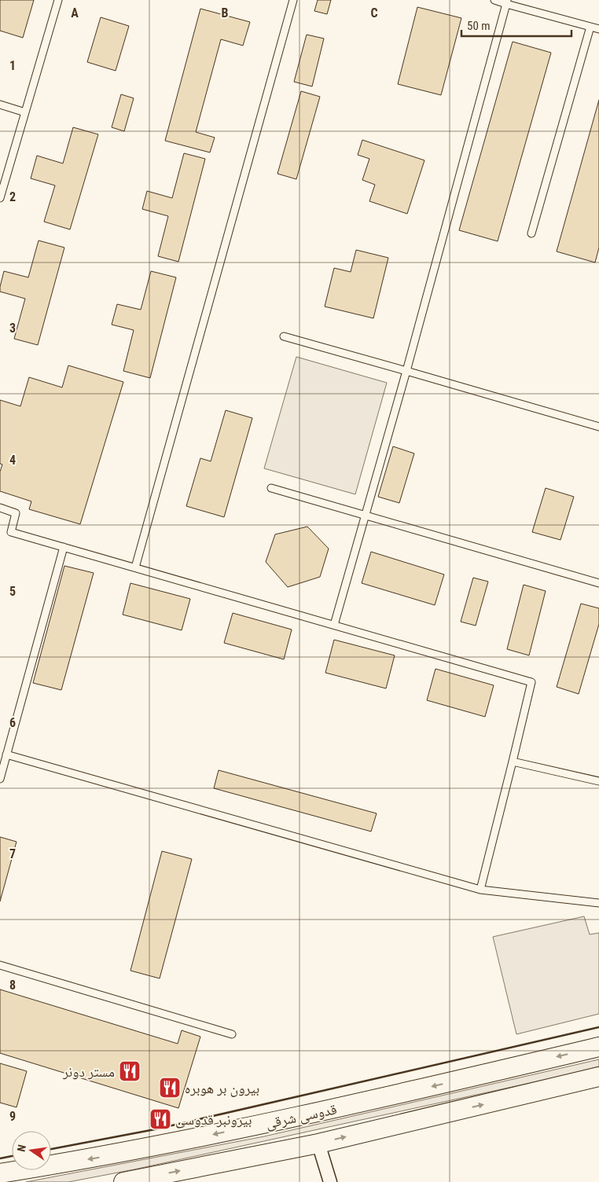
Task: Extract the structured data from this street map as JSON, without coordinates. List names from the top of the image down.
{
  "streets": {
    "main road": ["قدوسی شرقی"]
  },
  "places": {
    "restaurant": ["مستر دونر", "بیرون بر هوبره", "بیرونبر قدوسی"]
  },
  "scale_bar": "50 m",
  "north": "left",
  "grid": {
    "columns": ["A", "B", "C"],
    "rows": [
      "1",
      "2",
      "3",
      "4",
      "5",
      "6",
      "7",
      "8",
      "9"
    ]
  }
}
